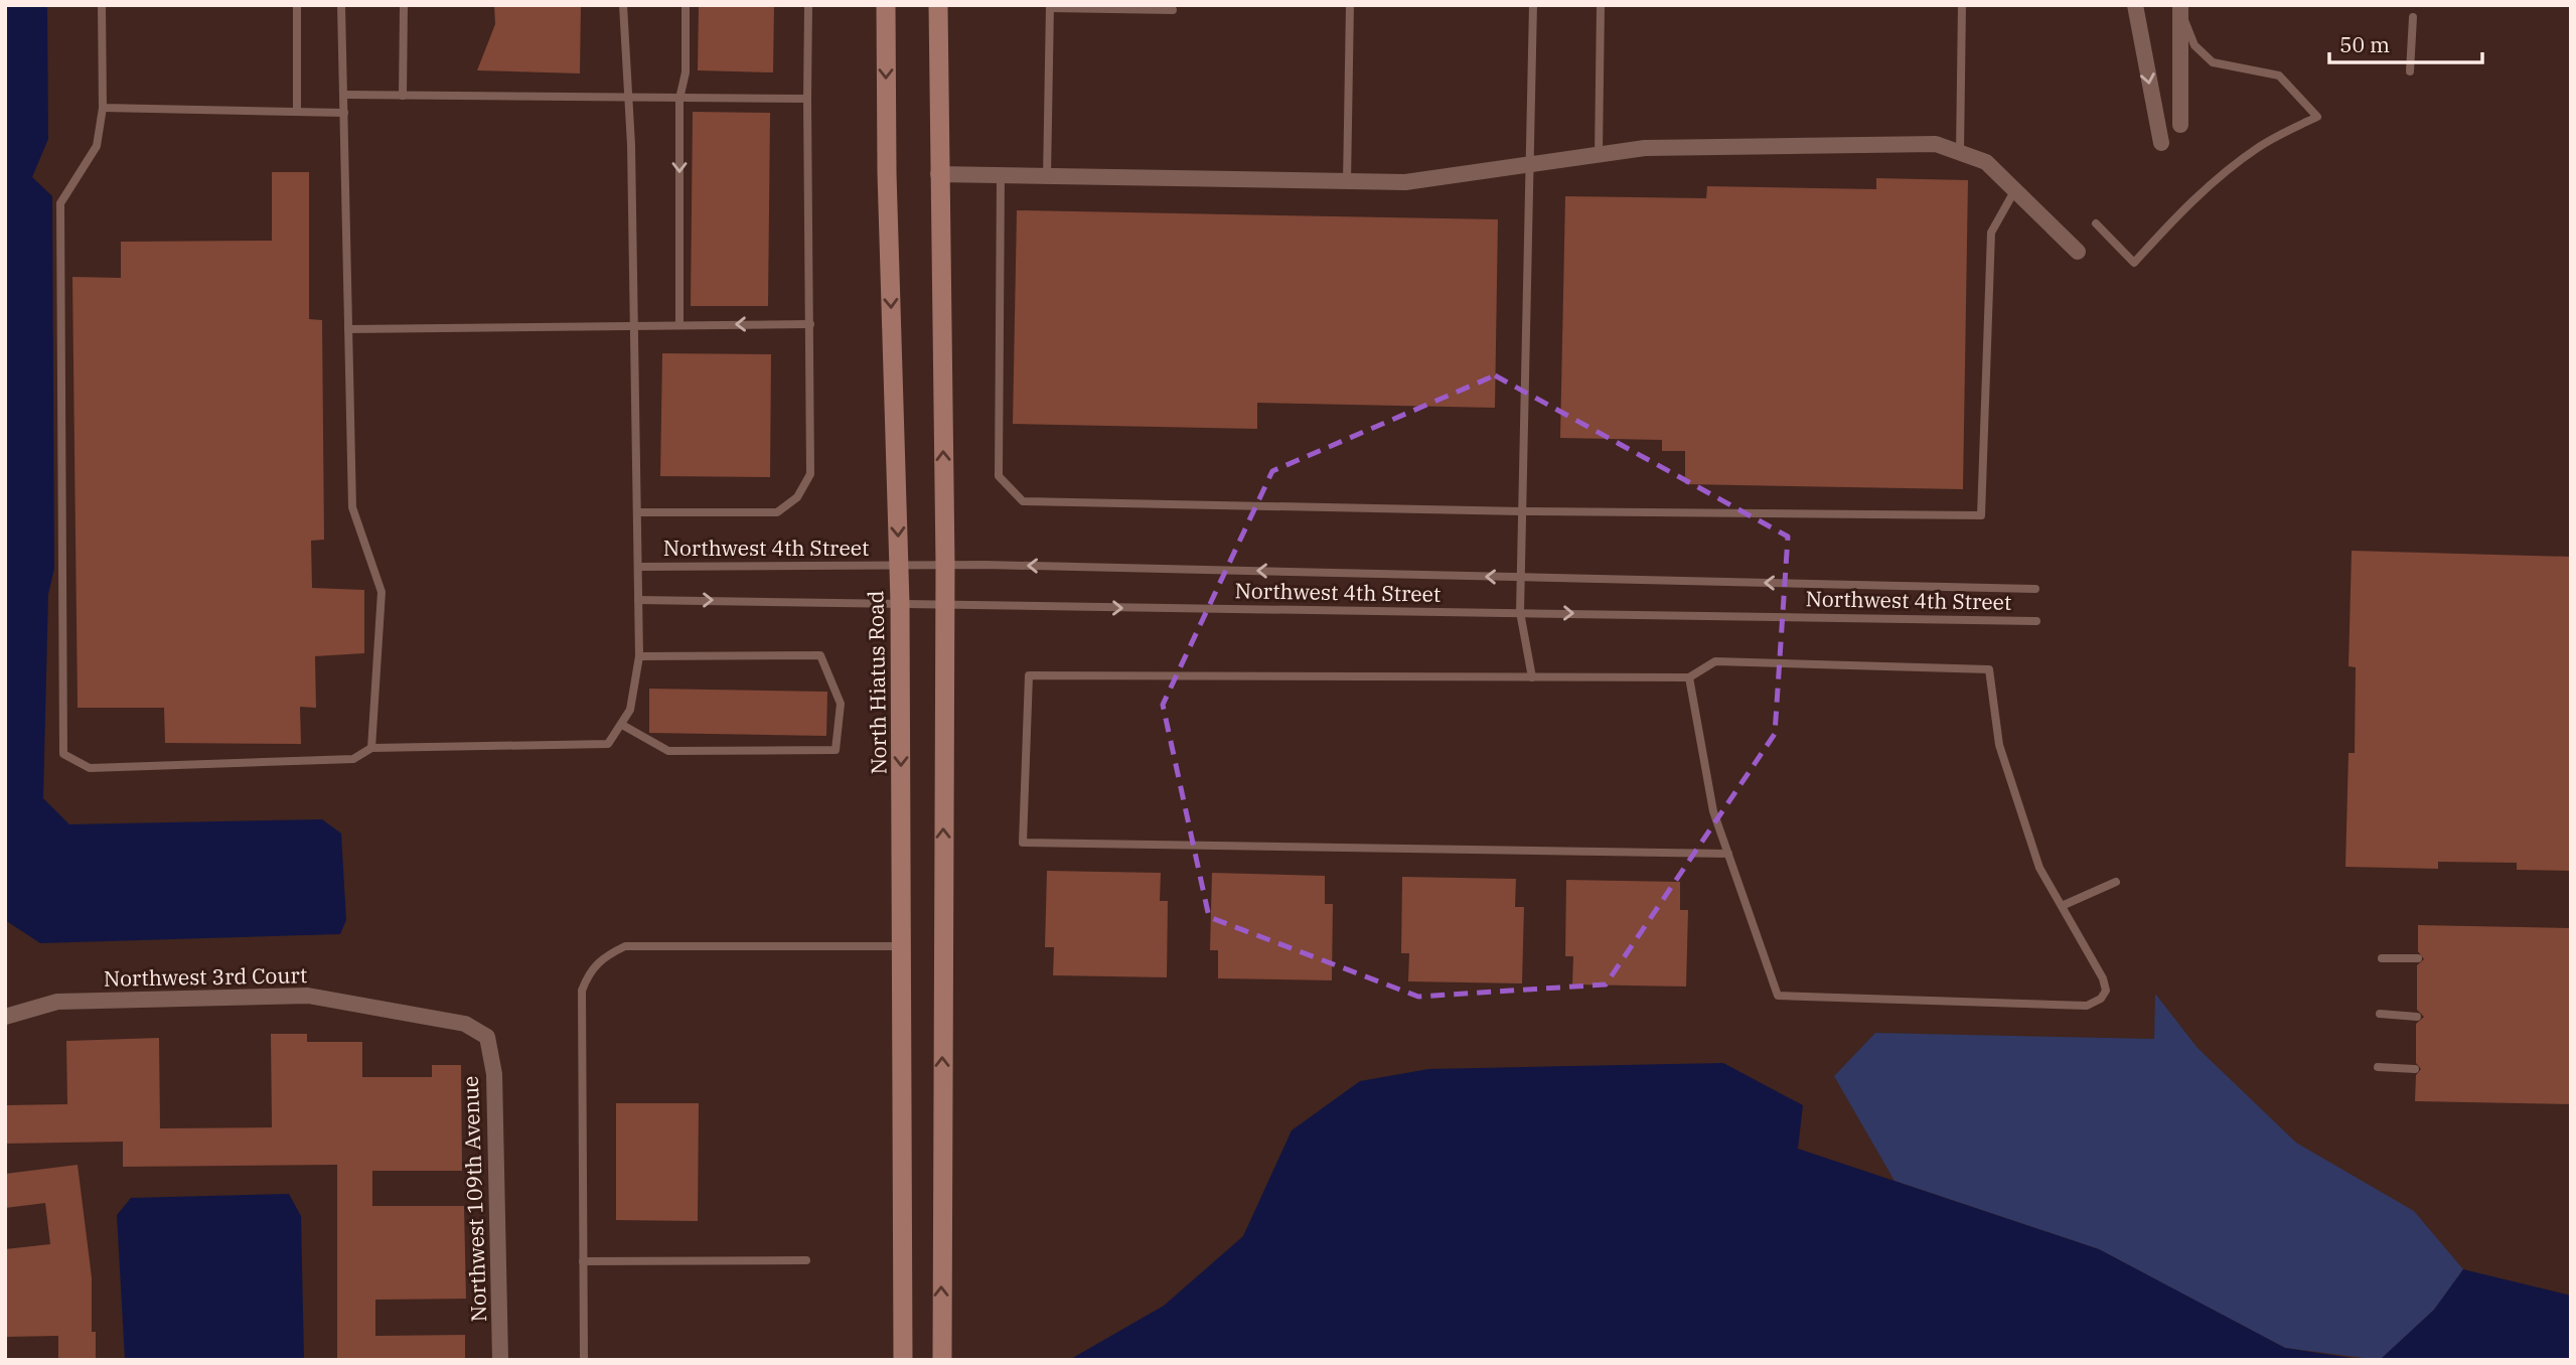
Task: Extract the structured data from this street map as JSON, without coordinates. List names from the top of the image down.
{
  "streets": {
    "main road": ["North Hiatus Road"],
    "street": ["Northwest 3rd Court", "Northwest 109th Avenue"],
    "lane": ["Northwest 4th Street"]
  },
  "crossings": [
    ["Northwest 4th Street", "North Hiatus Road"],
    ["Northwest 3rd Court", "Northwest 109th Avenue"]
  ],
  "scale_bar": "50 m"
}
